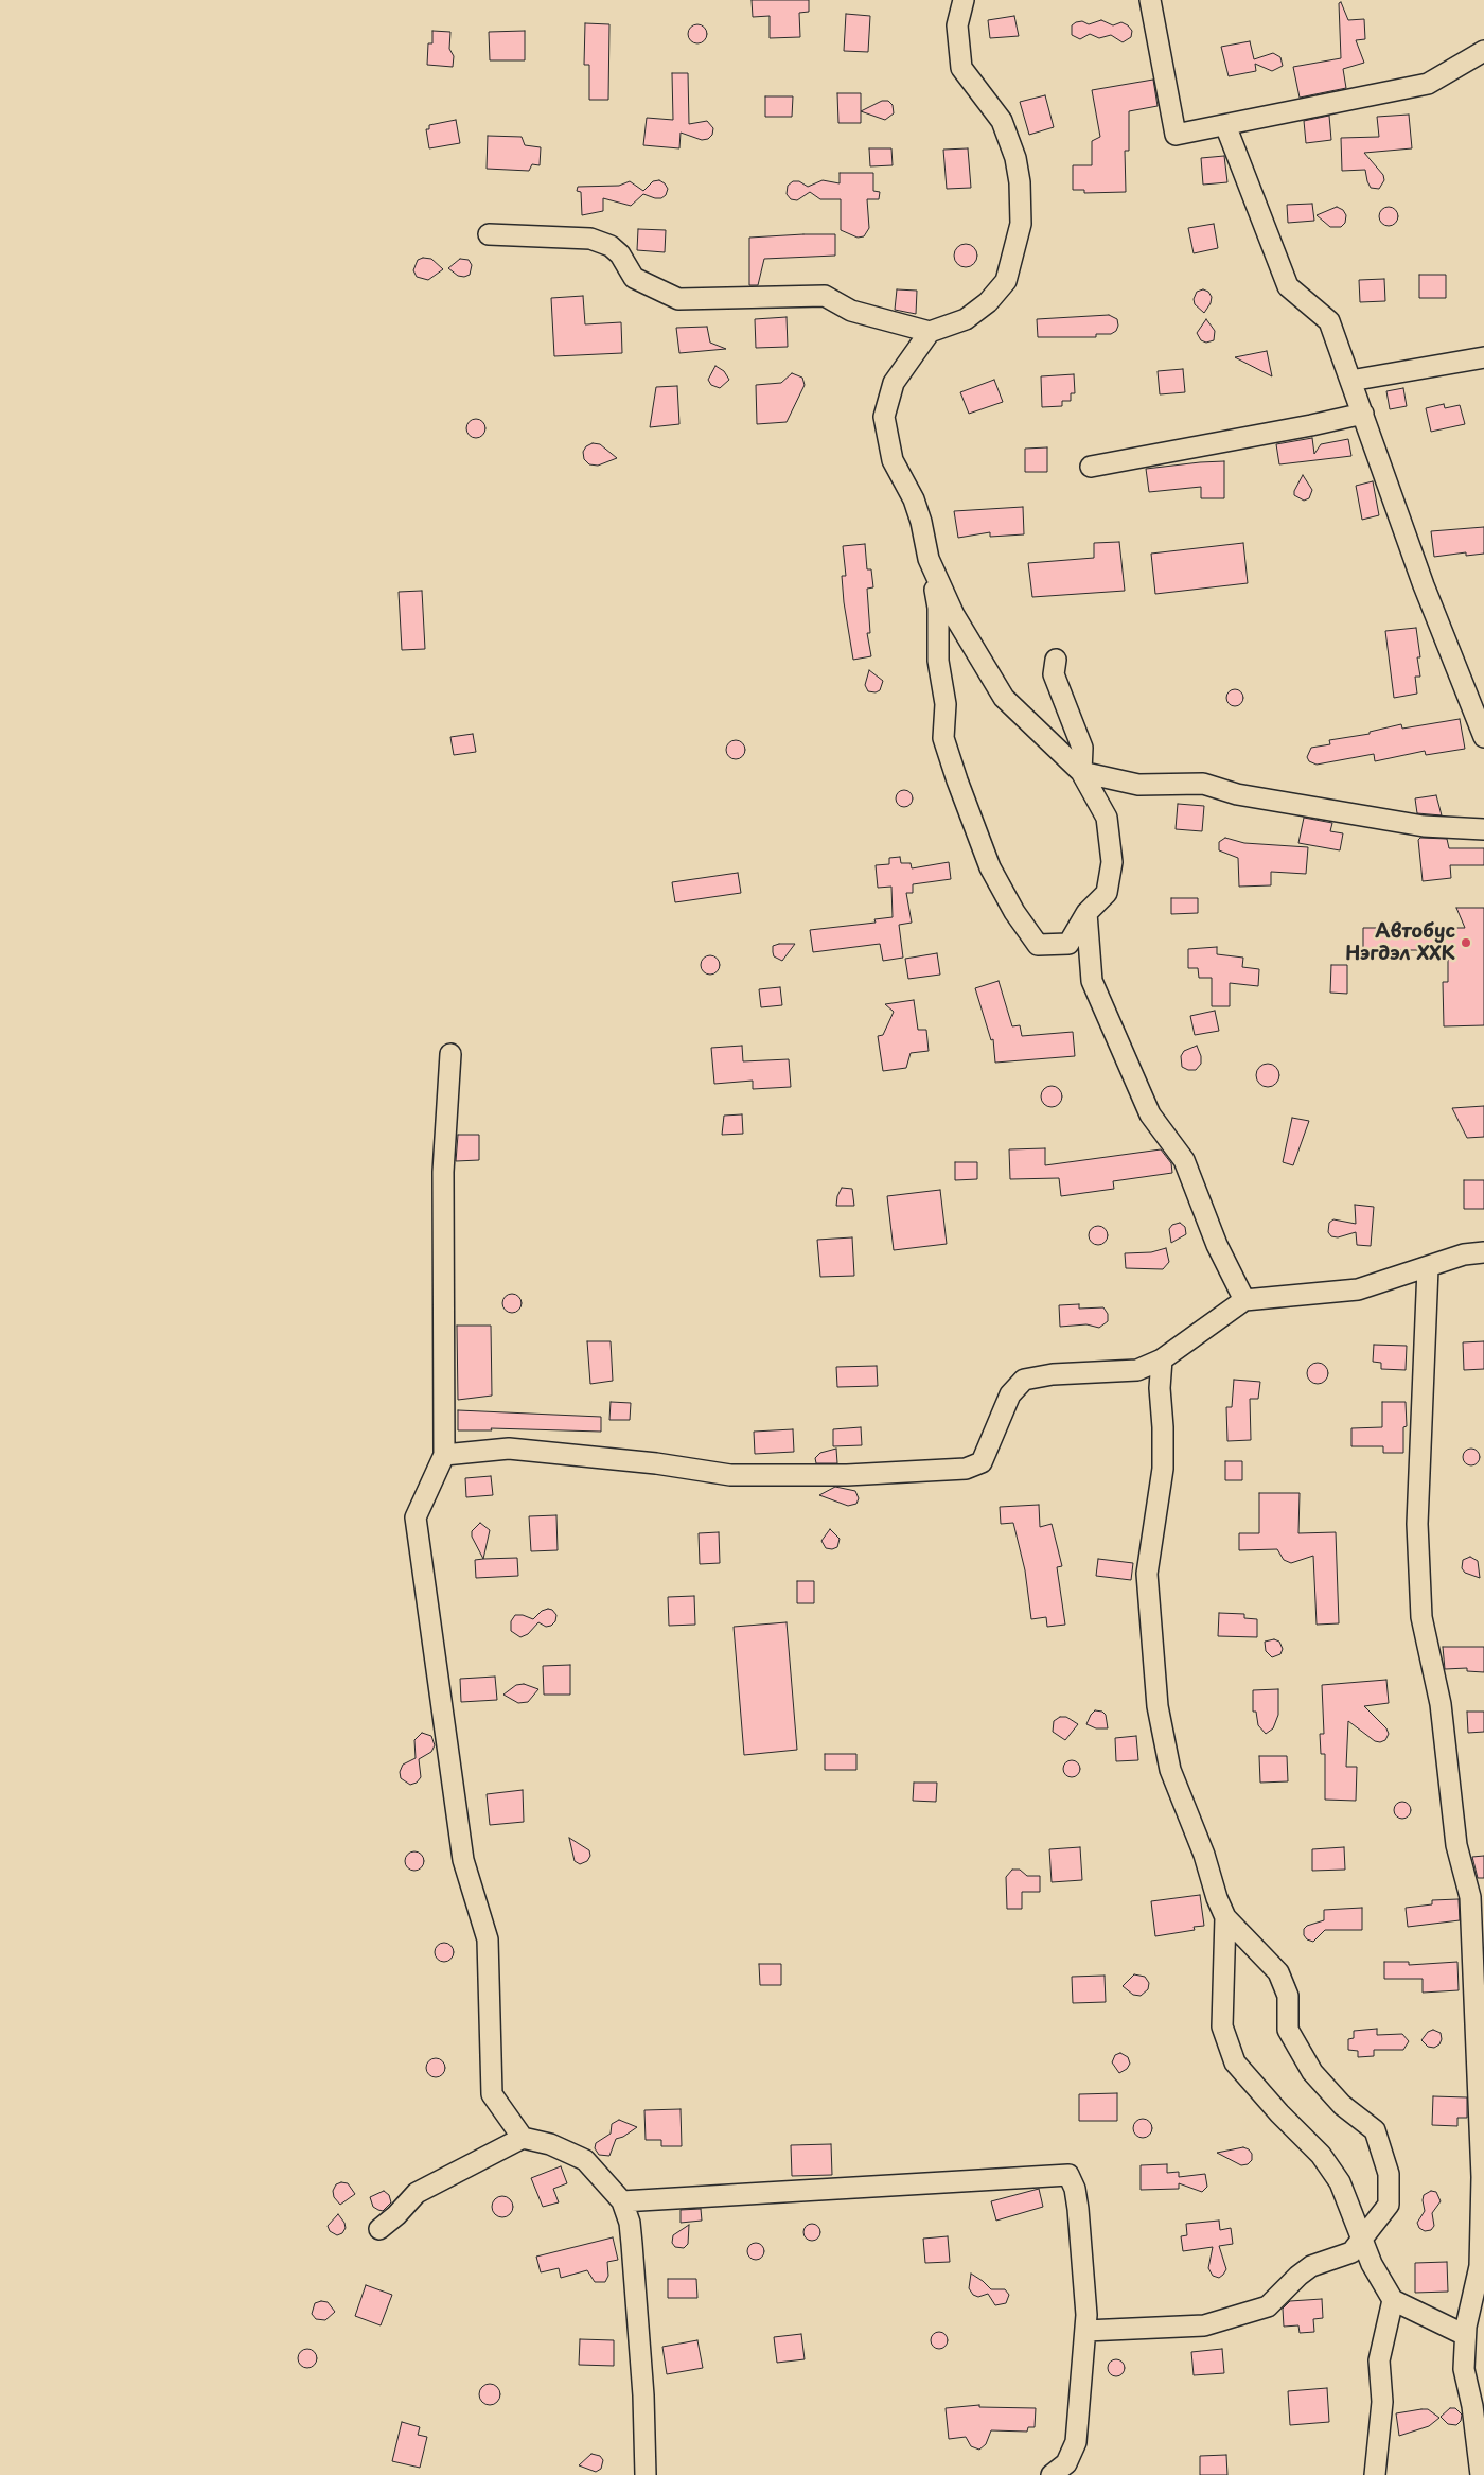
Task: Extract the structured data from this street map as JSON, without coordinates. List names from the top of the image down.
{
  "places": ["Автобус Нэгдэл ХХК"]
}
